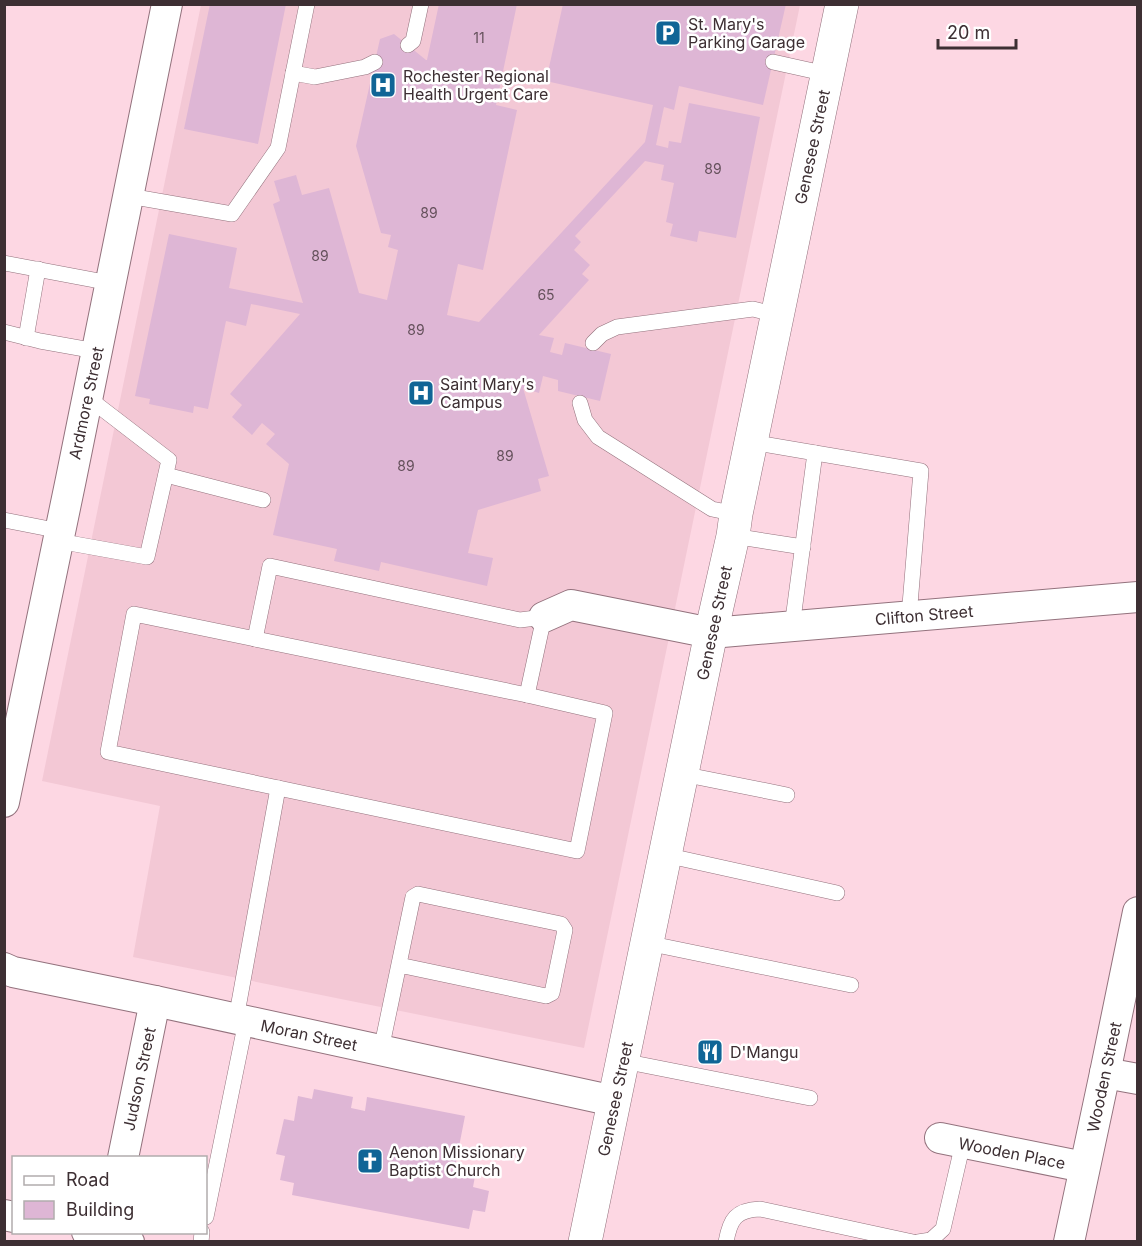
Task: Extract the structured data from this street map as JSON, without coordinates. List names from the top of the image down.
{
  "streets": {
    "main road": ["Genesee Street"],
    "street": [
      "Ardmore Street",
      "Clifton Street",
      "Moran Street",
      "Wooden Street",
      "Judson Street",
      "Wooden Place"
    ]
  },
  "crossings": [
    ["Genesee Street", "Clifton Street"],
    ["Genesee Street", "Moran Street"],
    ["Moran Street", "Judson Street"],
    ["Wooden Street", "Wooden Place"]
  ],
  "places": {
    "parking": ["St. Mary's Parking Garage"],
    "hospital": ["Rochester Regional Health Urgent Care", "Saint Mary's Campus"],
    "restaurant": ["D'Mangu"],
    "church": ["Aenon Missionary Baptist Church"]
  },
  "house_numbers": [
    "11",
    "89",
    "89",
    "89",
    "65",
    "89",
    "89",
    "89"
  ],
  "legend": ["Road", "Building"],
  "scale_bar": "20 m"
}
